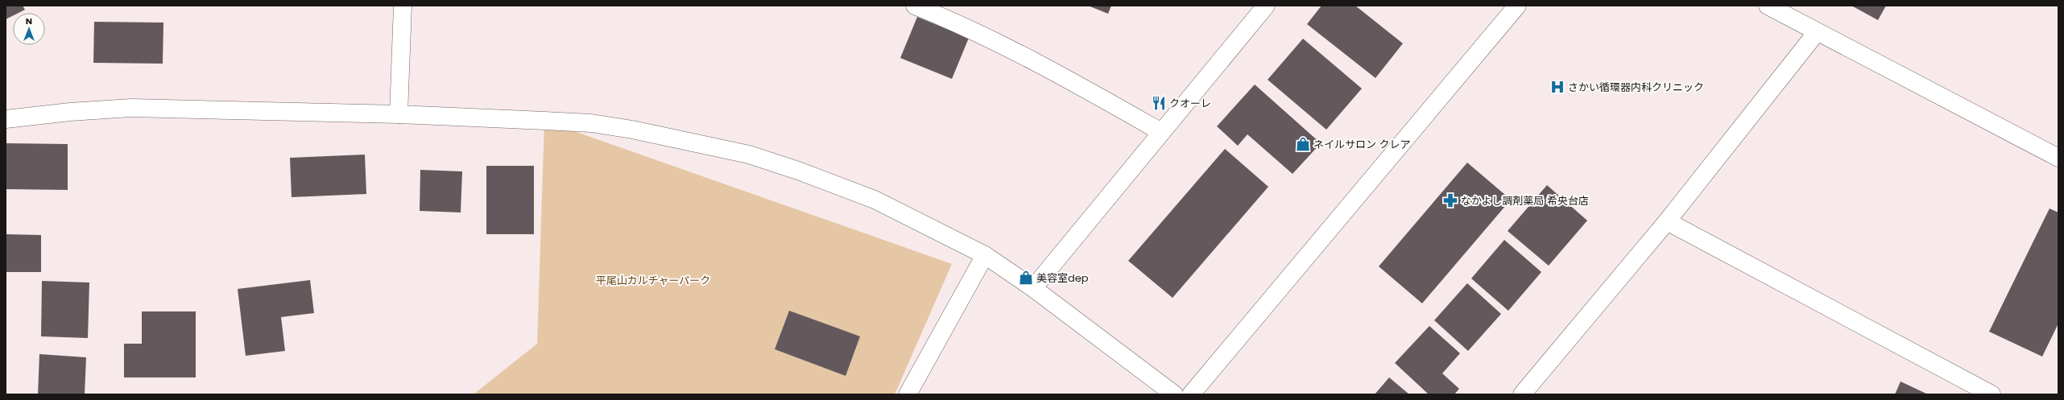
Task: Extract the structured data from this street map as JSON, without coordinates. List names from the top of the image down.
{
  "parks": ["平尾山カルチャーパーク"],
  "places": {
    "hospital": ["さかい循環器内科クリニック"],
    "restaurant": ["クオーレ"],
    "shop": ["ネイルサロン クレア", "美容室dep"],
    "pharmacy": ["なかよし調剤薬局 希央台店"]
  },
  "north": "top"
}
